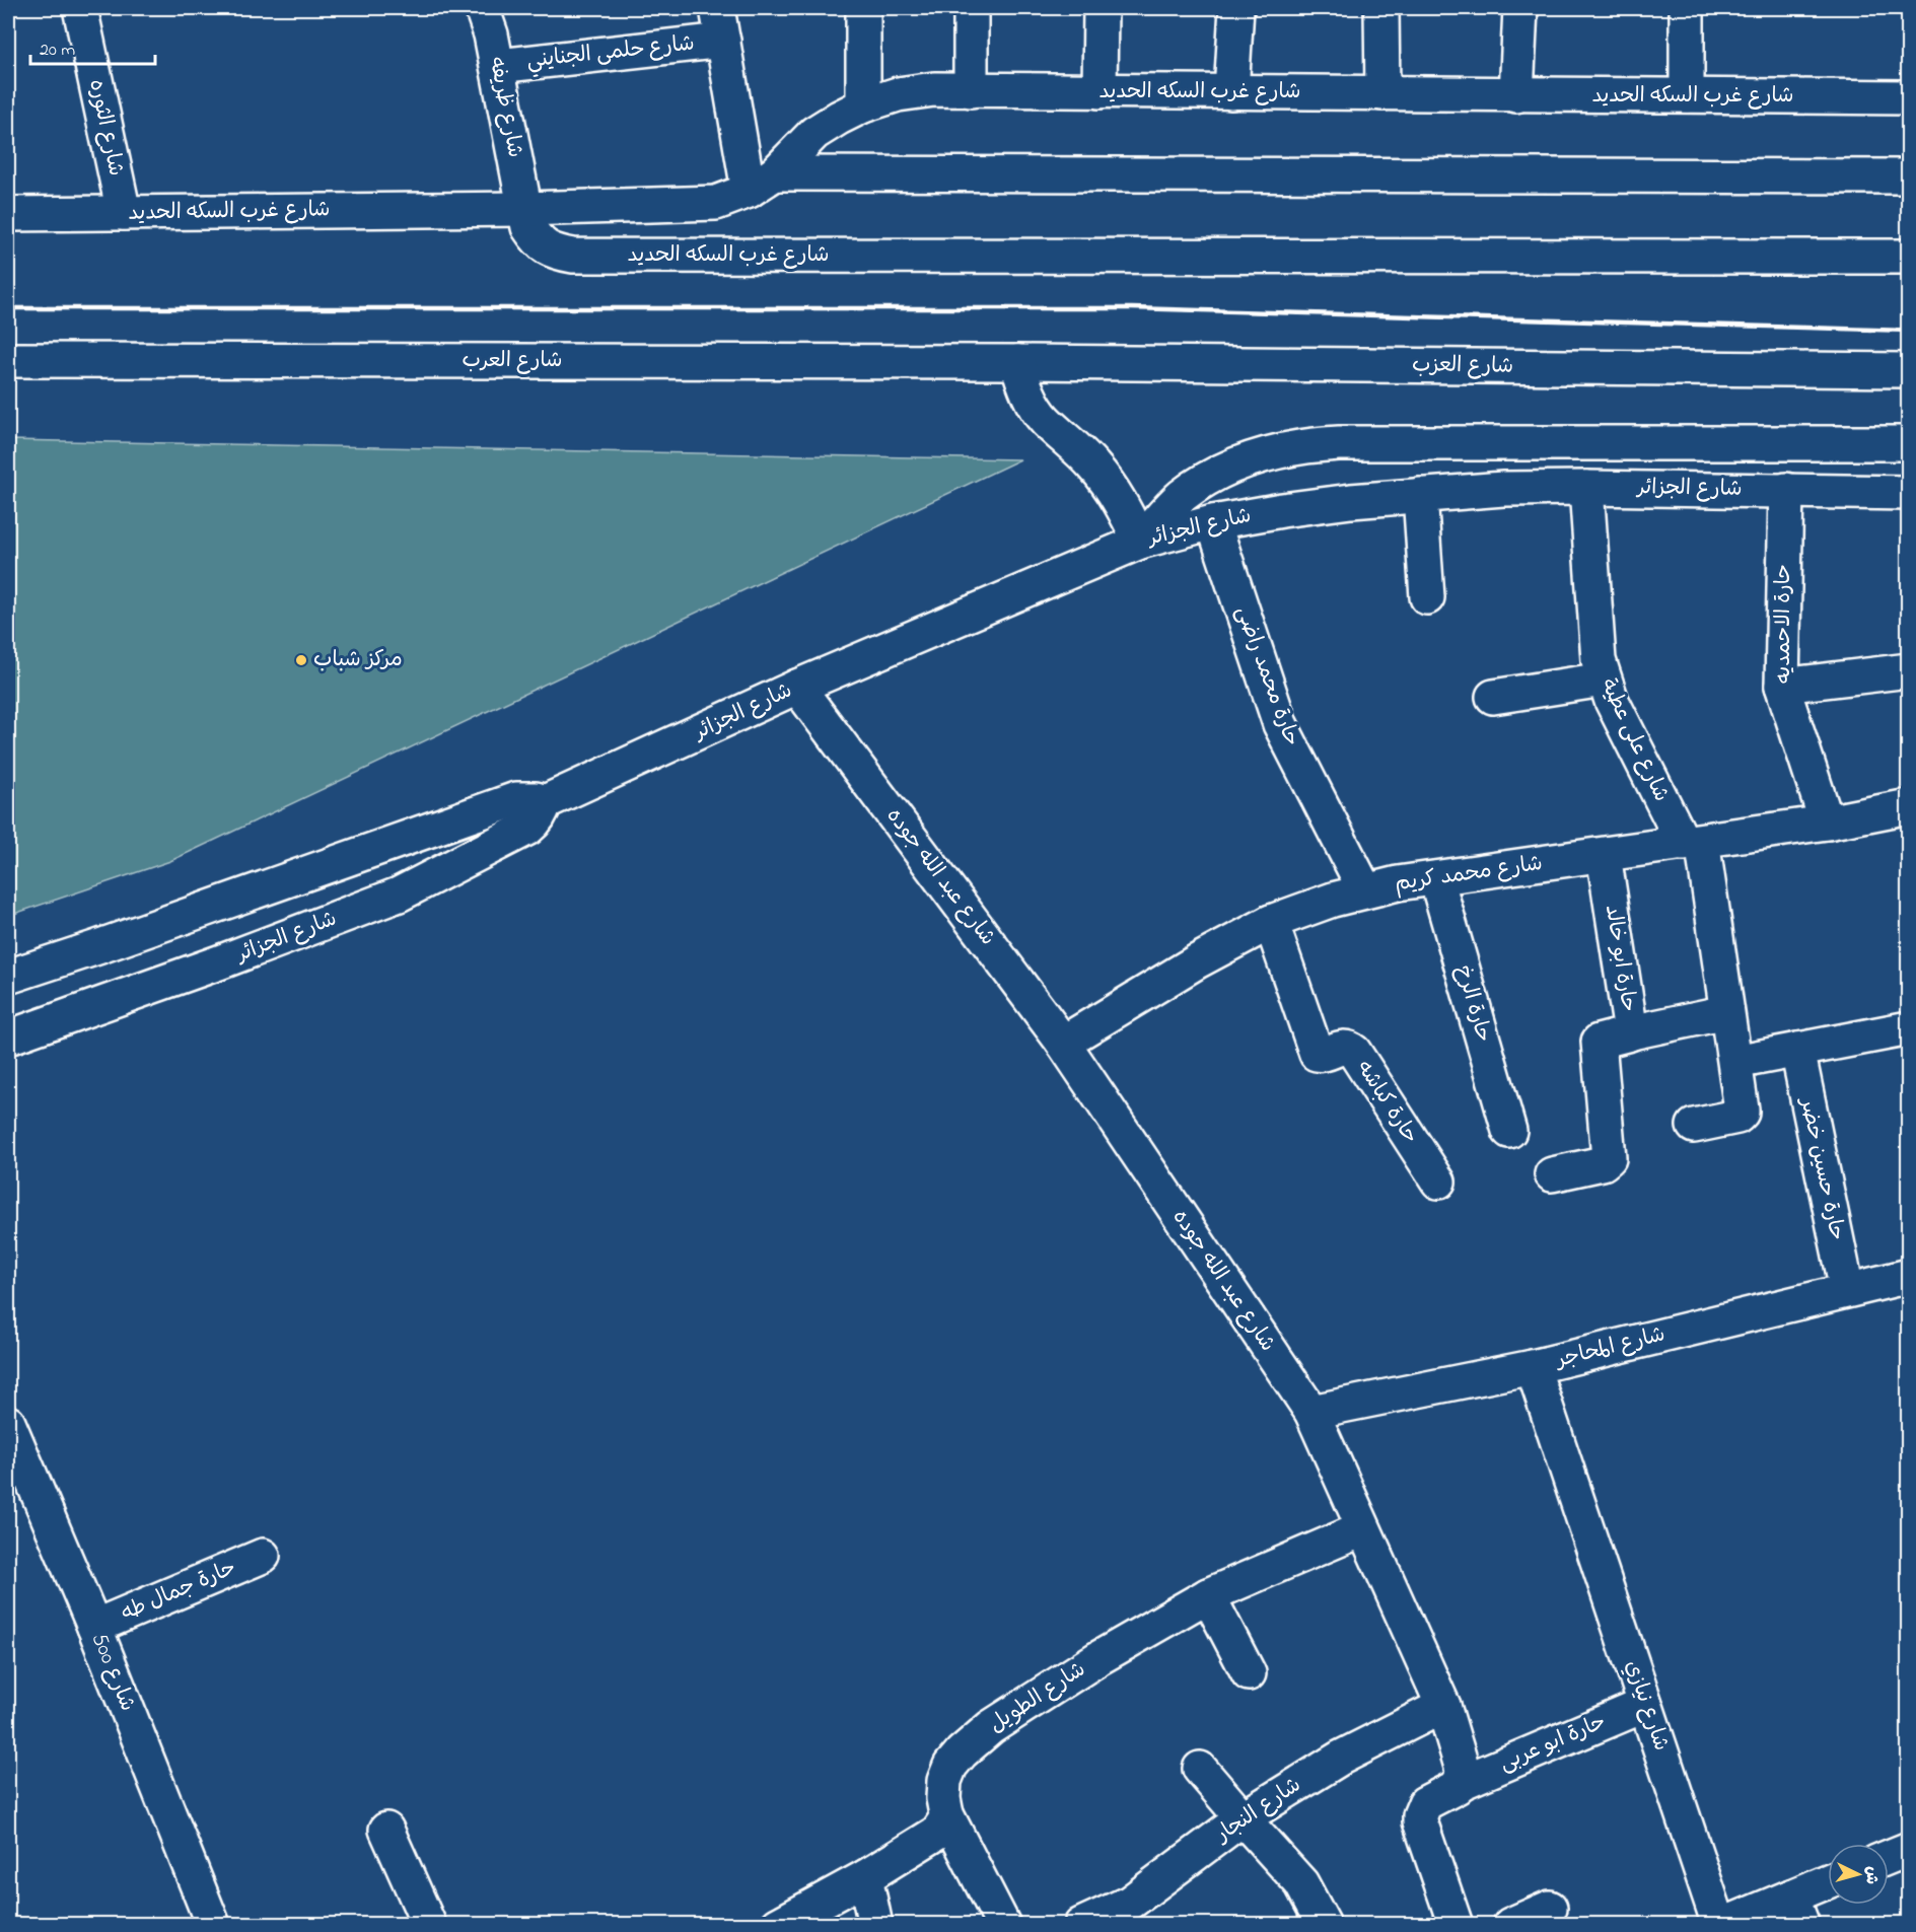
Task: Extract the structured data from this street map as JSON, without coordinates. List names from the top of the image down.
{
  "streets": {
    "main road": [
      "شارع حلمى الجنايني",
      "شارع غرب السكه الحديد",
      "شارع ظريفه",
      "شارع الثوره",
      "شارع العرب",
      "شارع العزب",
      "شارع الجزائر",
      "حارة الاحمديه",
      "حارة محمد راضى",
      "شارع على عطية",
      "شارع محمد كريم",
      "شارع عبد الله جوده",
      "حارة ابو خالد",
      "حارة الرخ",
      "حارة كباشه",
      "حارة حسين خضر",
      "شارع المحاجر",
      "حارة جمال طه",
      "شارع 500",
      "شارع الطويل",
      "شارع نيازي",
      "حارة ابو عربى",
      "شارع النجار"
    ]
  },
  "crossings": [
    ["شارع حلمى الجنايني", "شارع ظريفه"],
    ["شارع غرب السكه الحديد", "شارع ظريفه"],
    ["شارع غرب السكه الحديد", "شارع الثوره"],
    ["شارع العرب", "شارع العزب"],
    ["شارع الجزائر", "حارة الاحمديه"],
    ["شارع الجزائر", "حارة محمد راضى"],
    ["شارع الجزائر", "شارع على عطية"],
    ["شارع الجزائر", "شارع عبد الله جوده"],
    ["حارة الاحمديه", "شارع محمد كريم"],
    ["حارة محمد راضى", "شارع محمد كريم"],
    ["شارع على عطية", "شارع محمد كريم"],
    ["شارع محمد كريم", "شارع عبد الله جوده"],
    ["شارع محمد كريم", "حارة ابو خالد"],
    ["شارع محمد كريم", "حارة الرخ"],
    ["شارع محمد كريم", "حارة كباشه"],
    ["شارع عبد الله جوده", "شارع المحاجر"],
    ["شارع عبد الله جوده", "شارع الطويل"],
    ["شارع عبد الله جوده", "حارة ابو عربى"],
    ["شارع عبد الله جوده", "شارع النجار"],
    ["حارة حسين خضر", "شارع المحاجر"],
    ["شارع المحاجر", "شارع نيازي"],
    ["حارة جمال طه", "شارع 500"],
    ["شارع نيازي", "حارة ابو عربى"]
  ],
  "places": ["مركز شباب"],
  "scale_bar": "20 m",
  "north": "right"
}
